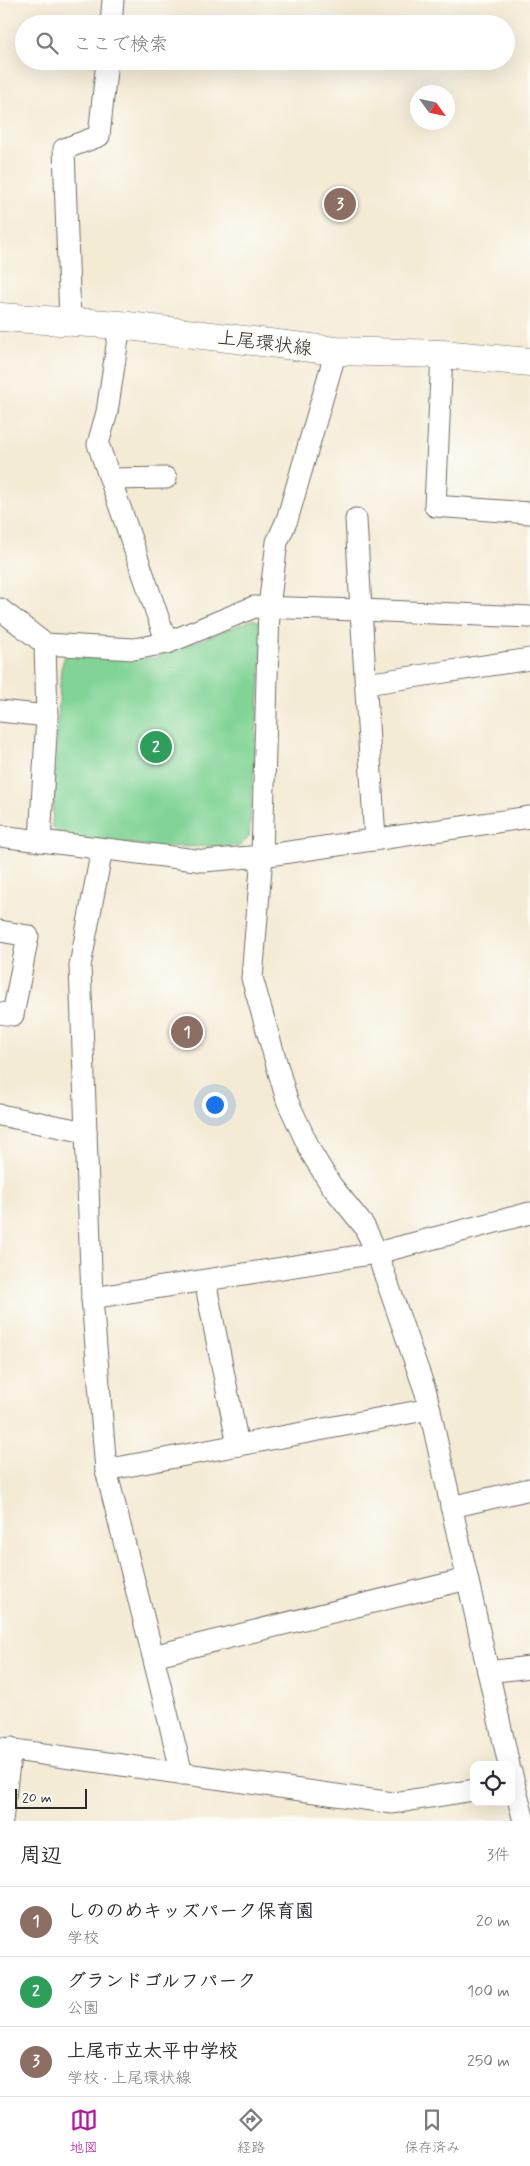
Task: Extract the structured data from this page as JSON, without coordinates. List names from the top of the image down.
{
  "streets": {
    "main road": ["上尾環状線"]
  },
  "scale_bar": "20 m",
  "north": "bottom right",
  "page": {
    "search": "ここで検索",
    "pins": ["3", "2", "1"],
    "scale": "20 m",
    "heading": ["周辺", "3件"],
    "list": [
      {
        "mark": "1",
        "name": "しののめキッズパーク保育園",
        "note": "学校",
        "value": "20 m"
      },
      {
        "mark": "2",
        "name": "グランドゴルフパーク",
        "note": "公園",
        "value": "100 m"
      },
      {
        "mark": "3",
        "name": "上尾市立太平中学校",
        "note": "学校 · 上尾環状線",
        "value": "250 m"
      }
    ],
    "nav": ["地図", "経路", "保存済み"]
  }
}
